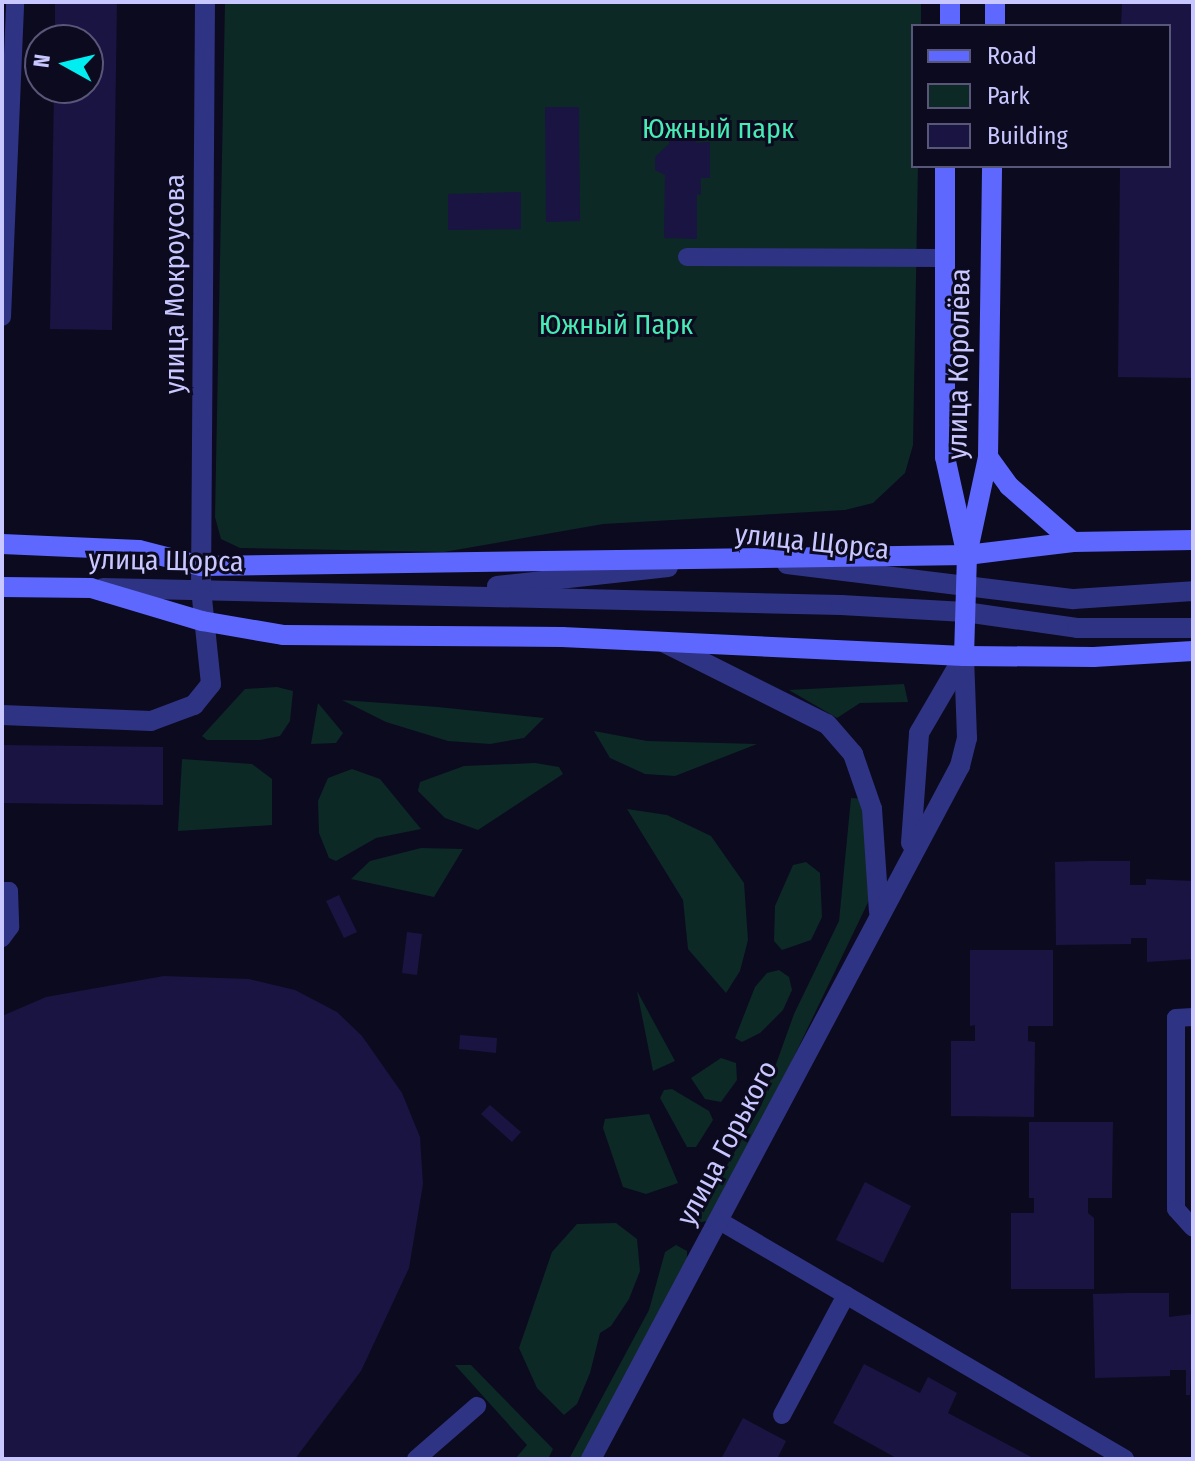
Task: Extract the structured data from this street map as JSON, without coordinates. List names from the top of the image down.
{
  "streets": {
    "main road": ["улица Королёва", "улица Щорса"],
    "street": ["улица Мокроусова", "улица Горького"]
  },
  "crossings": [
    ["улица Мокроусова", "улица Щорса"]
  ],
  "parks": ["Южный парк", "Южный Парк"],
  "legend": ["Road", "Park", "Building"],
  "north": "left"
}
